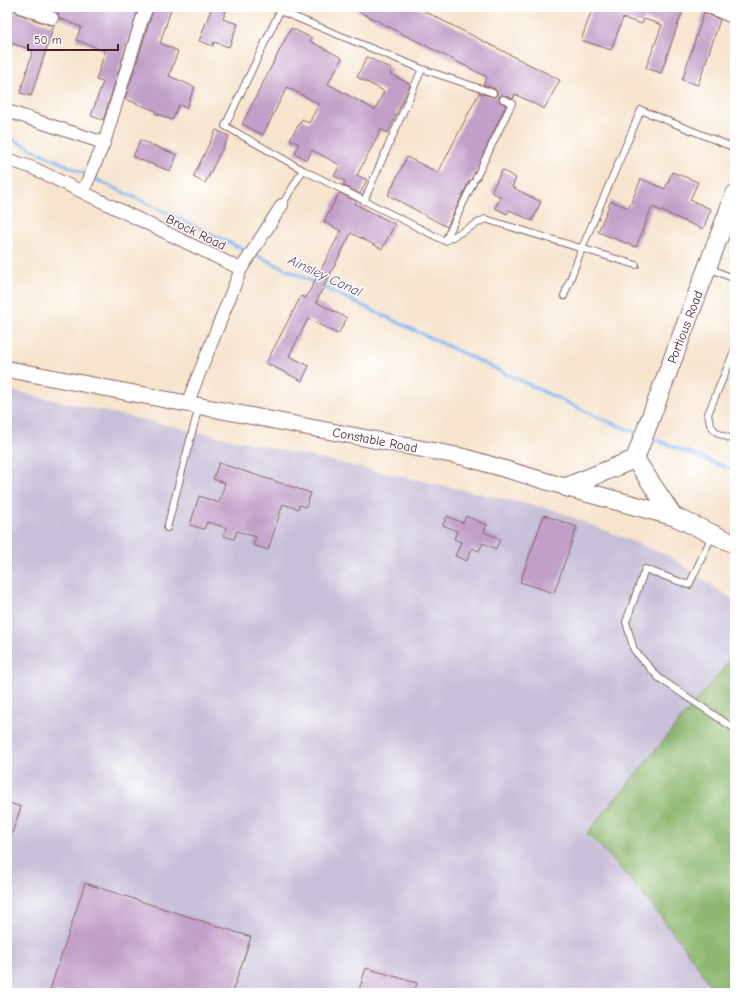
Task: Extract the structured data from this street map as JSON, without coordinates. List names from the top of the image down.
{
  "streets": {
    "main road": ["Portious Road", "Constable Road"],
    "street": ["Brock Road"]
  },
  "water": ["Ainsley Canal"],
  "scale_bar": "50 m"
}
